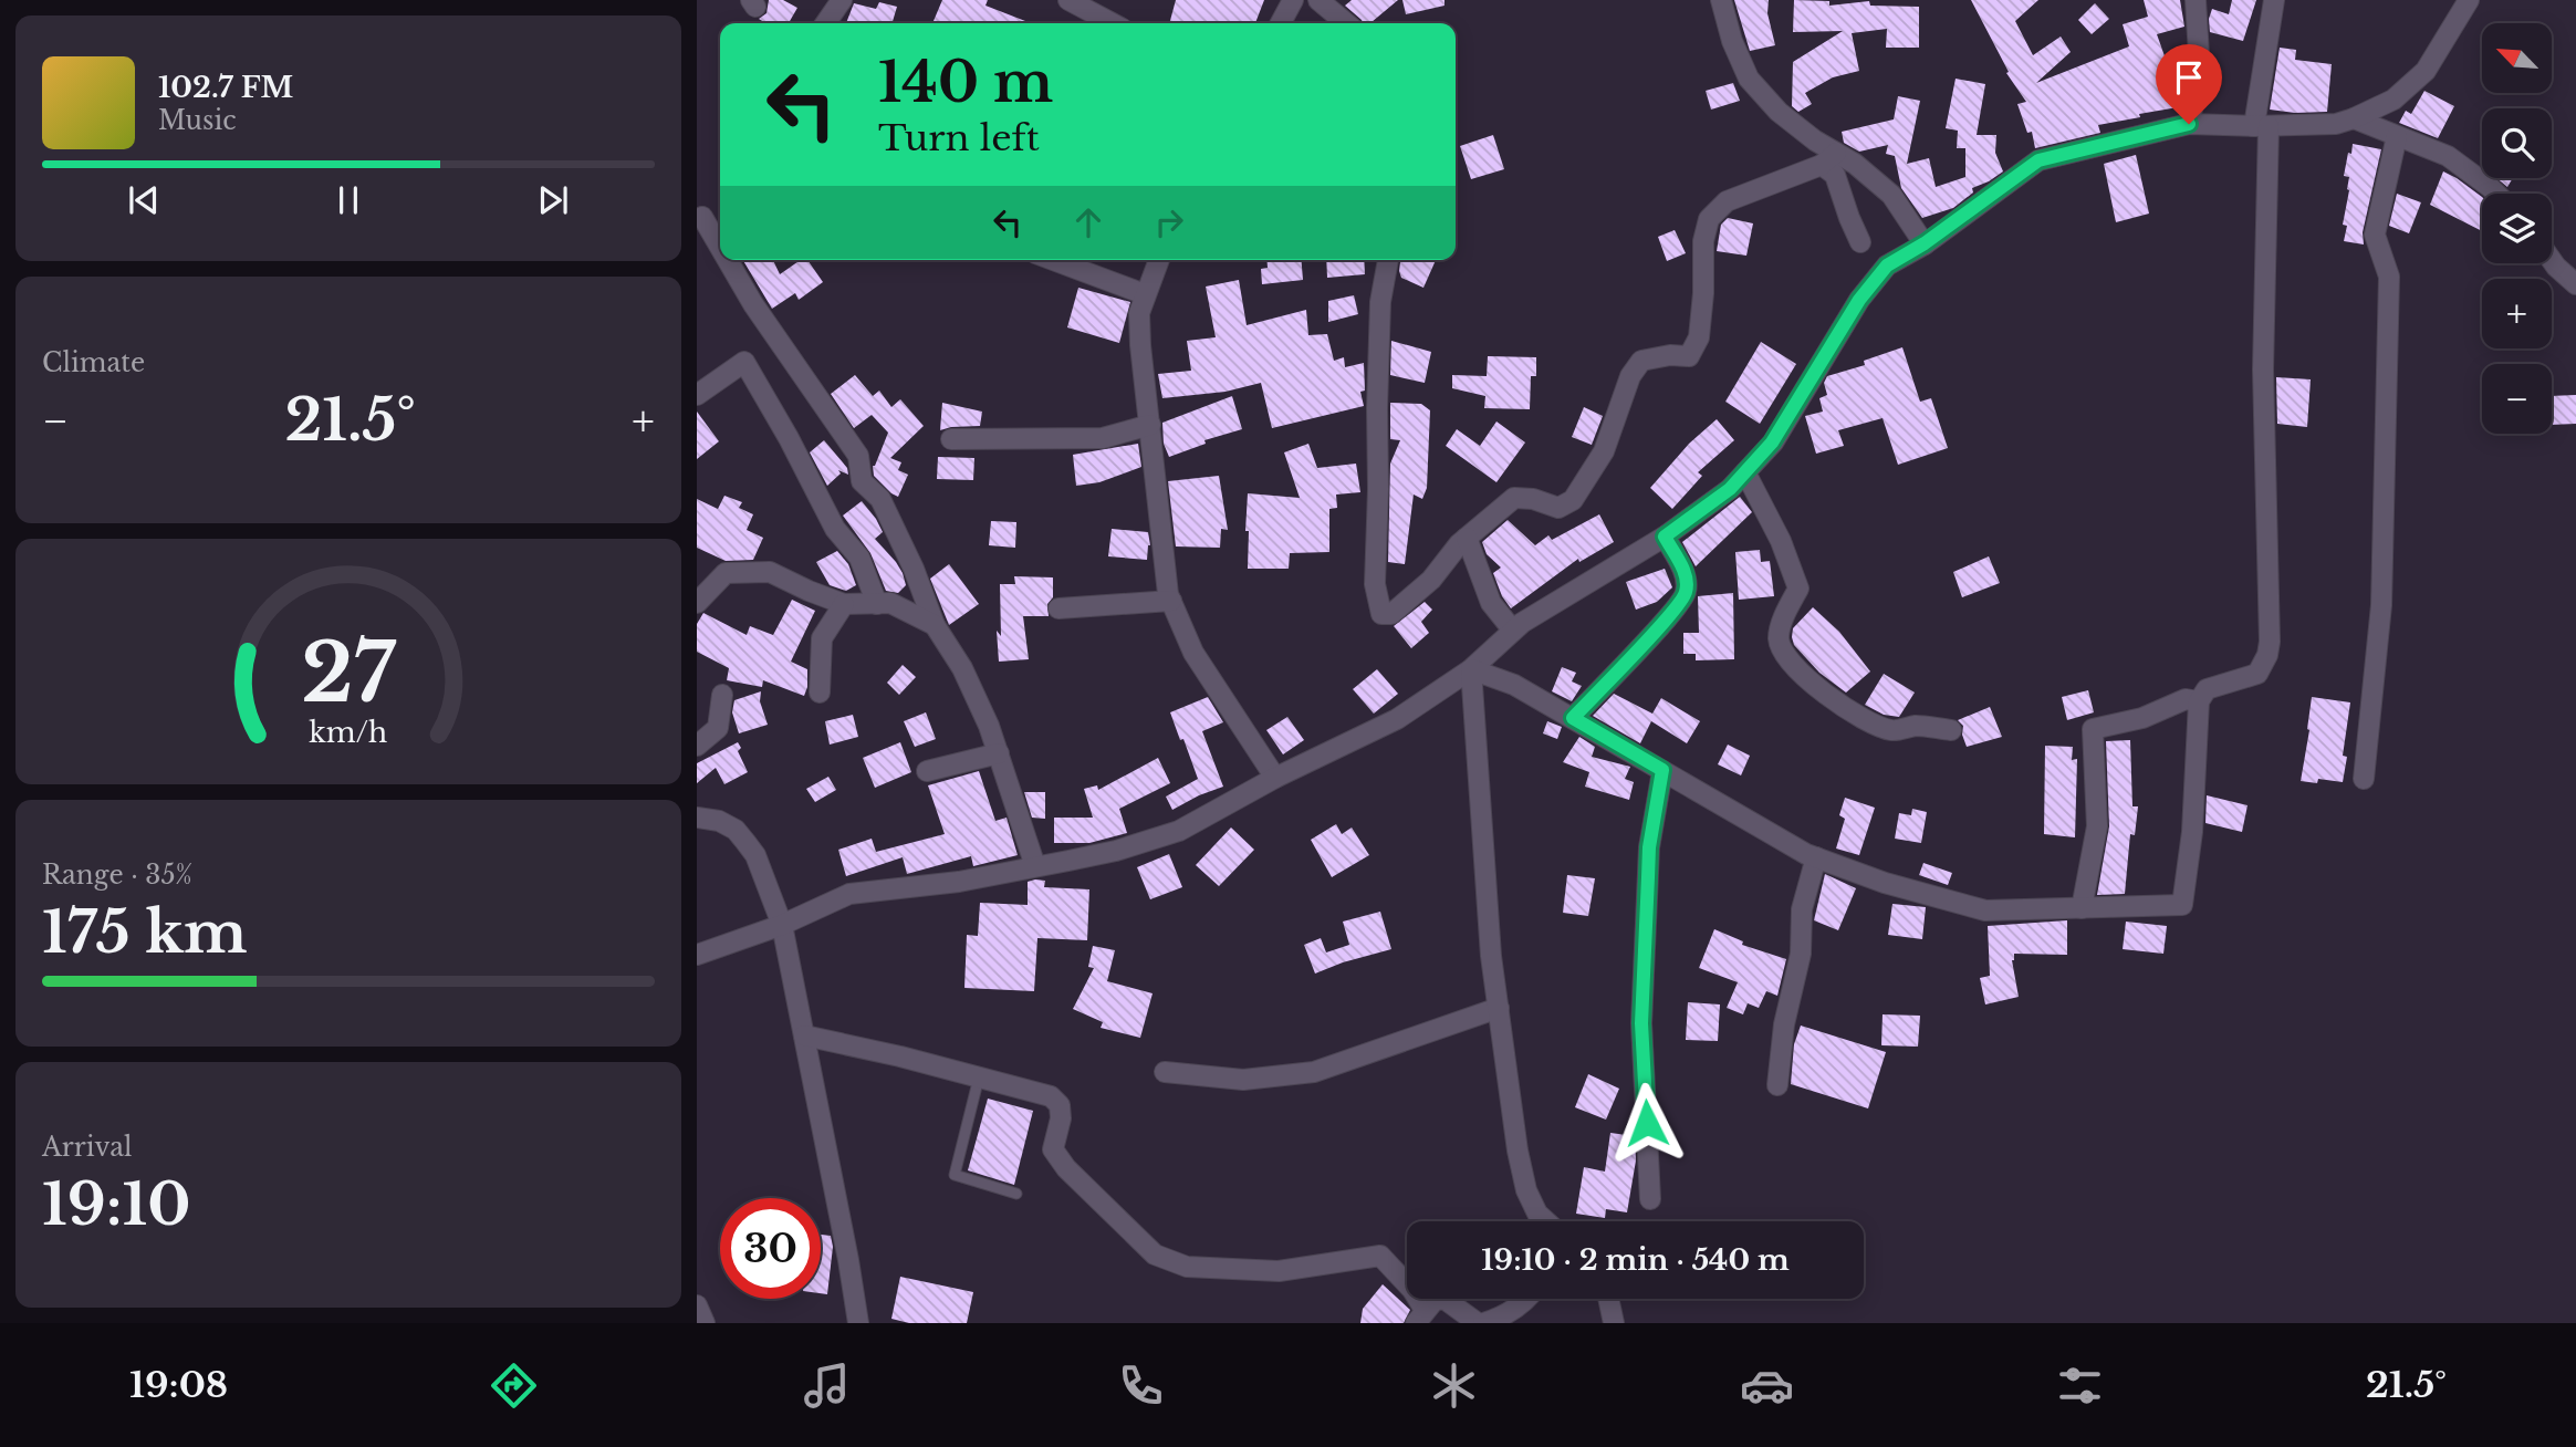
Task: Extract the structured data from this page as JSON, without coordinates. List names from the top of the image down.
{
  "north": "top left",
  "page": {
    "map_buttons": ["+", "−"],
    "turn": ["140 m", "Turn left"],
    "song": ["102.7 FM", "Music"],
    "tile": [
      "Climate",
      ["Range · 35%", "175 km"],
      ["Arrival", "19:10"]
    ],
    "heat": ["−", "21.5°", "+"],
    "limit": "30",
    "trip": "19:10 · 2 min · 540 m",
    "tabs": ["19:08", "21.5°"],
    "gauge": ["27", "km/h"]
  }
}
